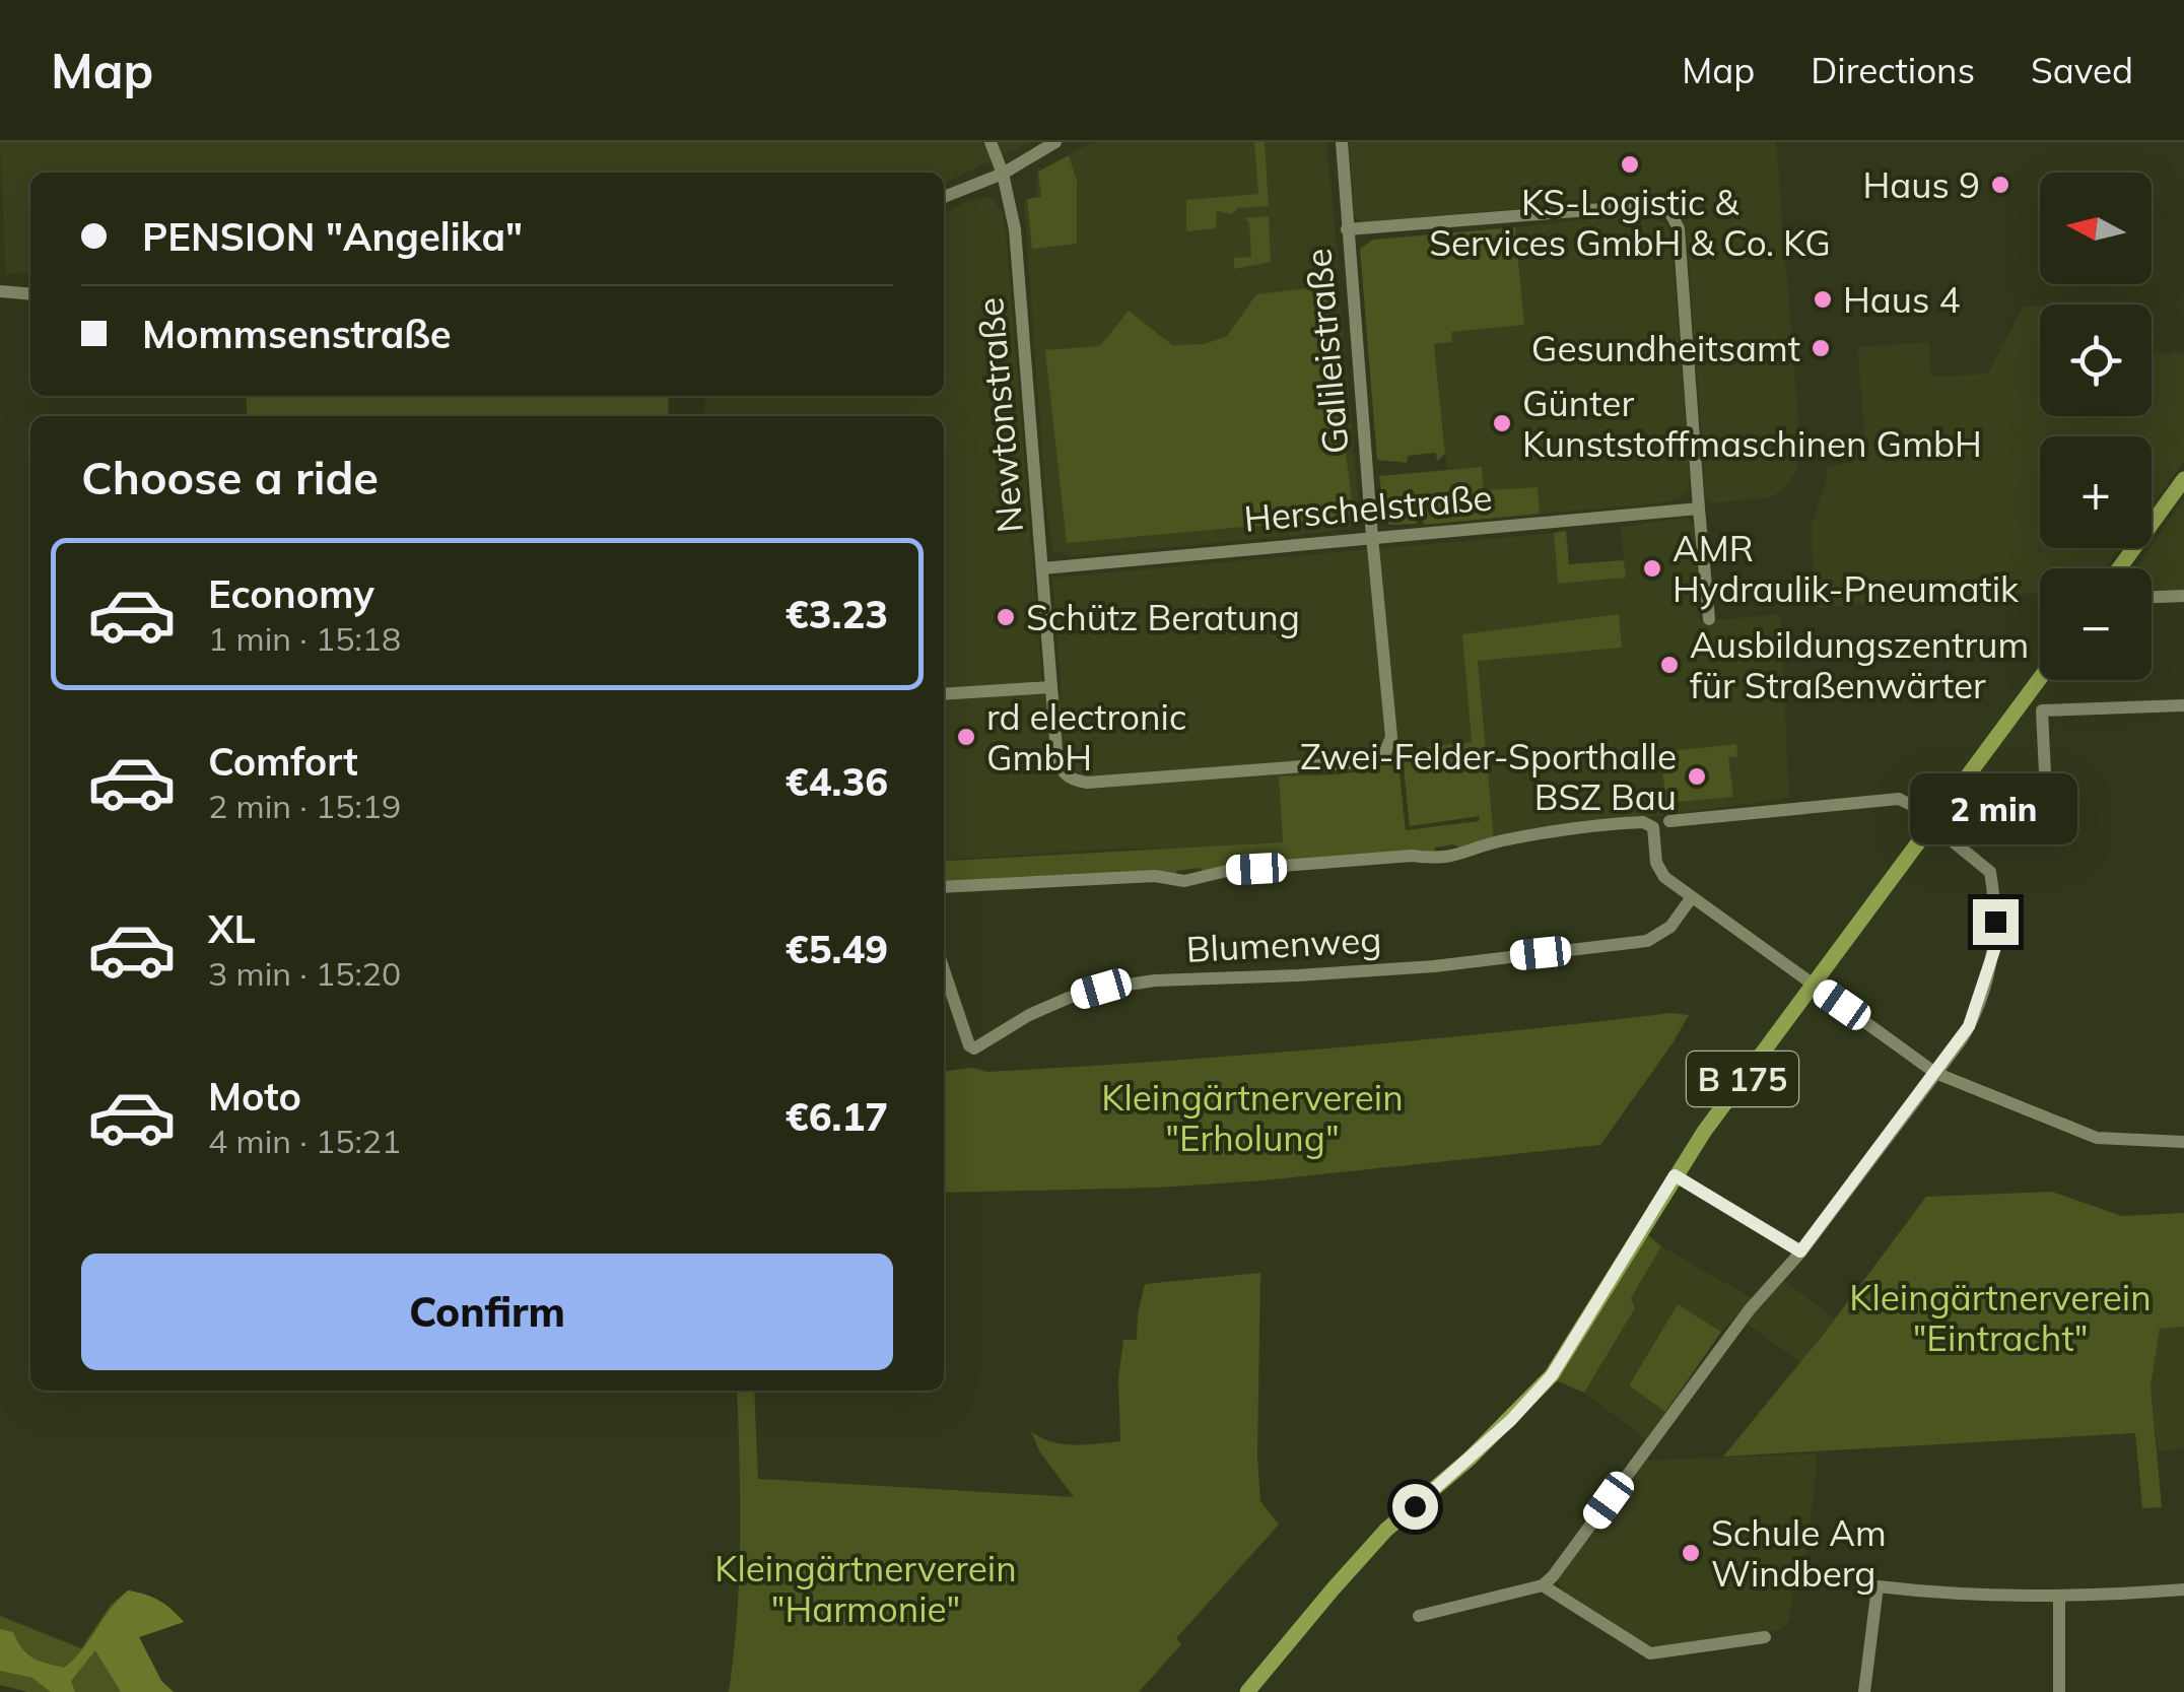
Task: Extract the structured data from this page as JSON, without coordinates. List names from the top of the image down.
{
  "streets": {
    "main road": ["B 175"],
    "street": [
      "Galileistraße",
      "Newtonstraße",
      "Herschelstraße",
      "Blumenweg"
    ]
  },
  "crossings": [
    ["Galileistraße", "Newtonstraße"],
    ["Galileistraße", "Herschelstraße"],
    ["Newtonstraße", "Herschelstraße"]
  ],
  "parks": ["Kleingärtnerverein \"Erholung\"", "Kleingärtnerverein \"Eintracht\"", "Kleingärtnerverein \"Harmonie\""],
  "places": [
    "KS-Logistic & Services GmbH & Co. KG",
    "Haus 9",
    "Haus 4",
    "Gesundheitsamt",
    "Günter Kunststoffmaschinen GmbH",
    "AMR Hydraulik-Pneumatik",
    "Schütz Beratung",
    "Ausbildungszentrum für Straßenwärter",
    "rd electronic GmbH",
    "Zwei-Felder-Sporthalle BSZ Bau",
    "Schule Am Windberg"
  ],
  "north": "left",
  "page": {
    "header": "Map",
    "nav": ["Map", "Directions", "Saved"],
    "map_buttons": ["+", "−"],
    "banner": ["PENSION \"Angelika\"", "Mommsenstraße"],
    "heading": "Choose a ride",
    "list": [
      {
        "name": "Economy",
        "note": "1 min · 15:18",
        "value": "€3.23"
      },
      {
        "name": "Comfort",
        "note": "2 min · 15:19",
        "value": "€4.36"
      },
      {
        "name": "XL",
        "note": "3 min · 15:20",
        "value": "€5.49"
      },
      {
        "name": "Moto",
        "note": "4 min · 15:21",
        "value": "€6.17"
      }
    ],
    "bubble": "2 min",
    "buttons": "Confirm"
  }
}
